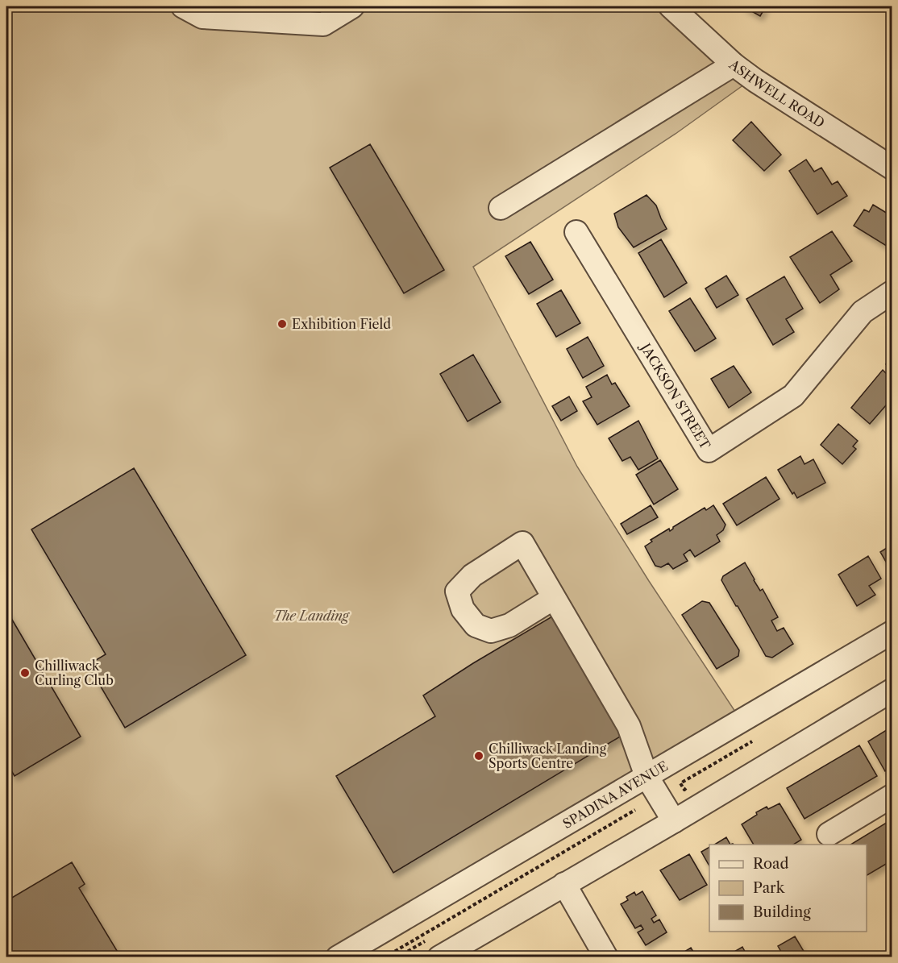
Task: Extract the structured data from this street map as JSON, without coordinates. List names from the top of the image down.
{
  "streets": {
    "street": ["ASHWELL ROAD", "JACKSON STREET", "SPADINA AVENUE"]
  },
  "parks": ["The Landing"],
  "places": ["Exhibition Field", "Chilliwack Curling Club", "Chilliwack Landing Sports Centre"],
  "legend": ["Road", "Park", "Building"]
}
